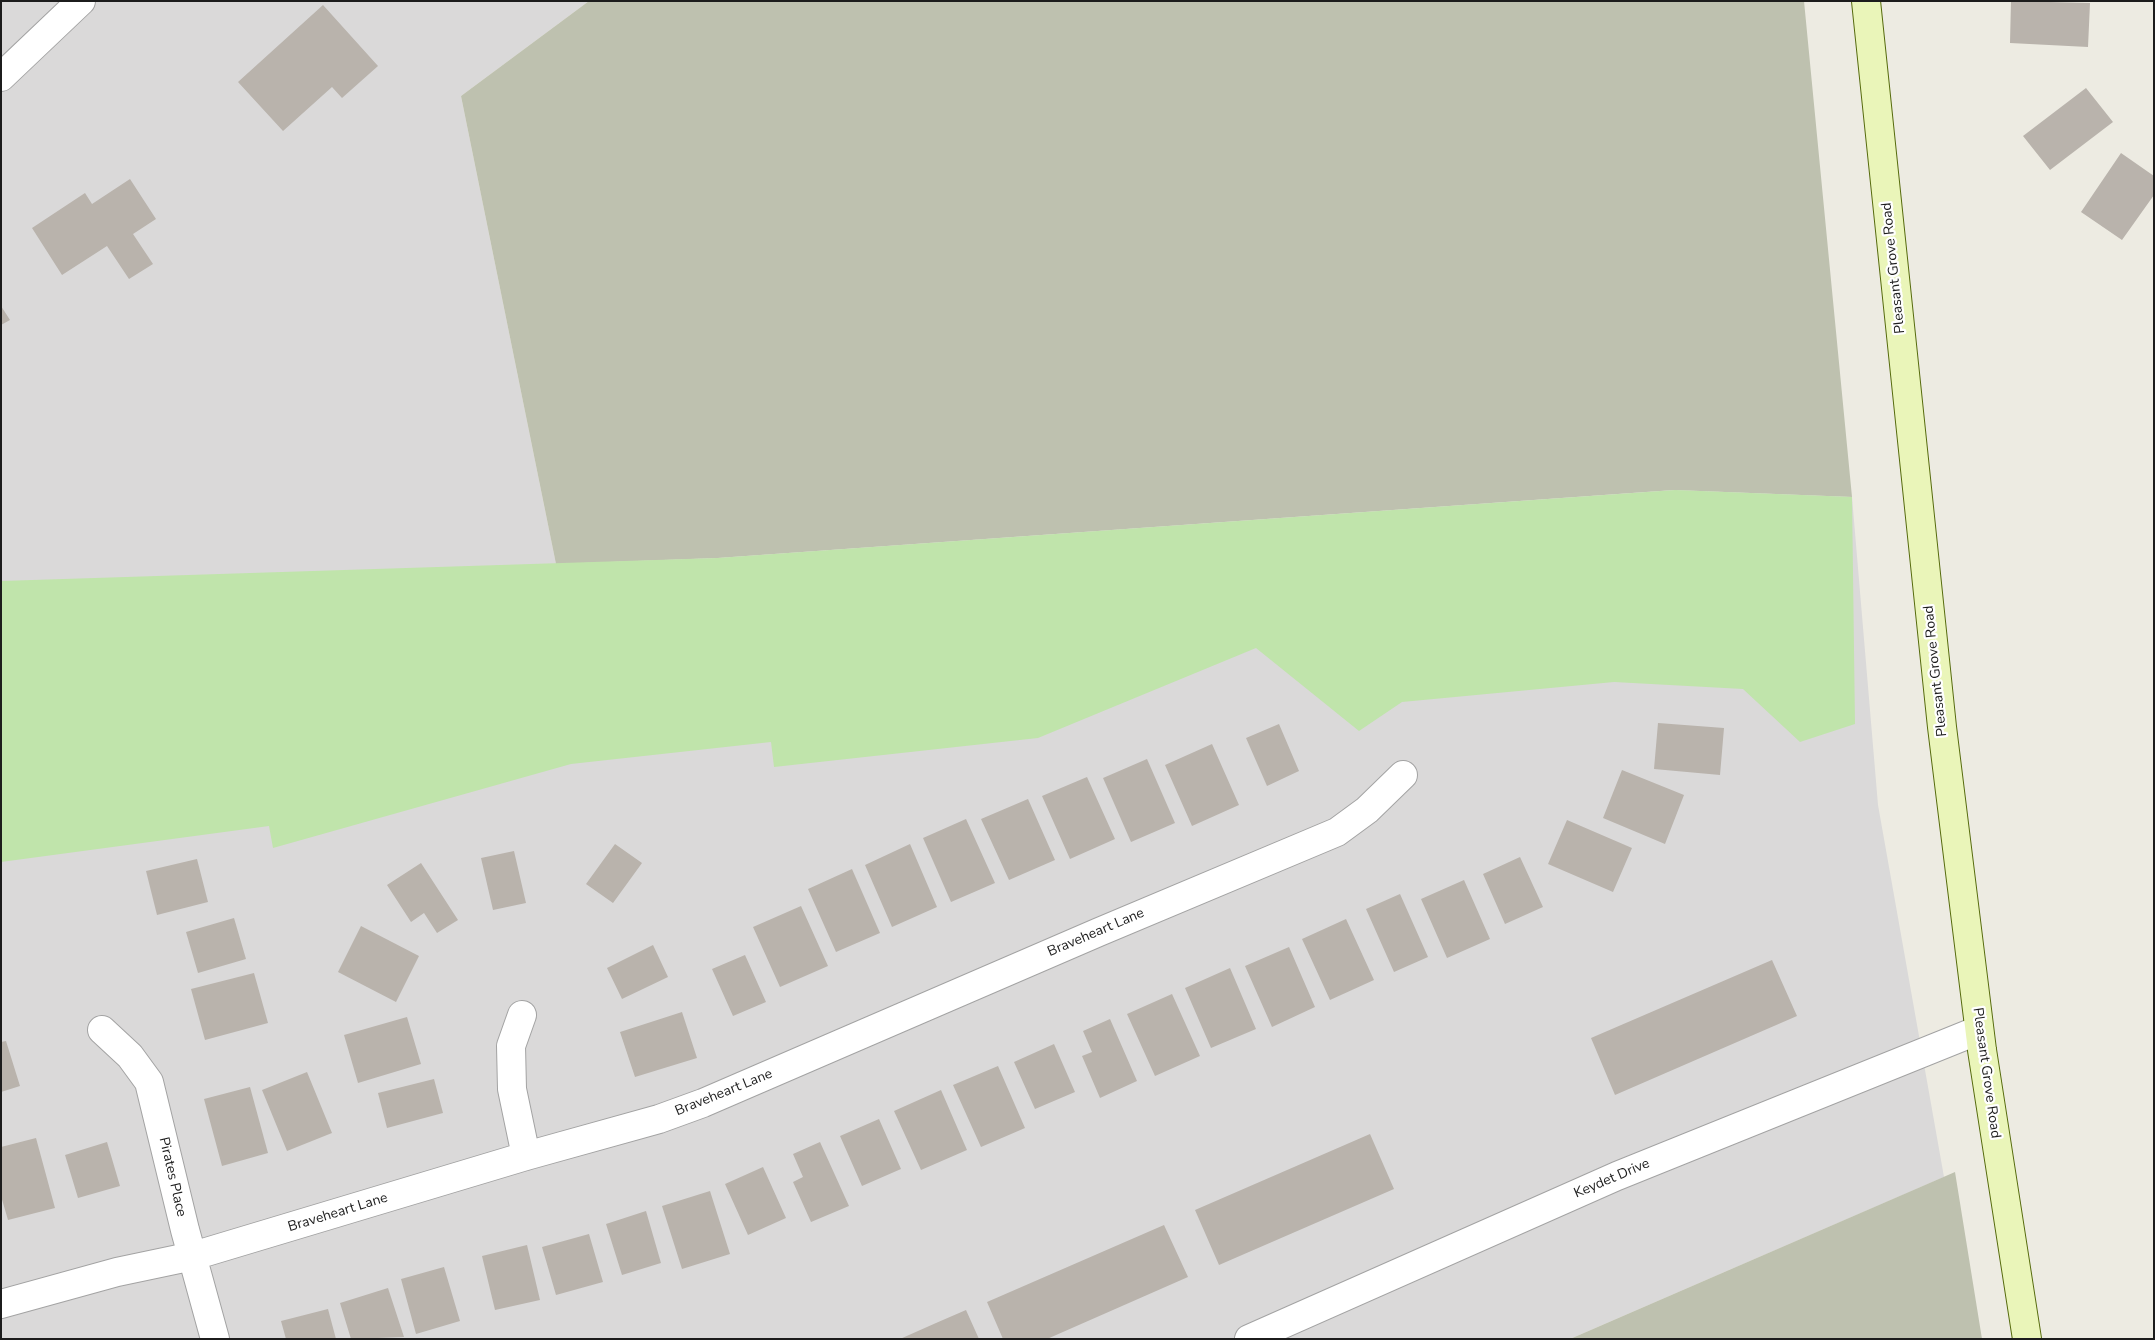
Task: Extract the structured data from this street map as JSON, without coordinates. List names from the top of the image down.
{
  "streets": {
    "street": [
      "Pleasant Grove Road",
      "Braveheart Lane",
      "Pirates Place",
      "Keydet Drive"
    ]
  },
  "crossings": [
    ["Pleasant Grove Road", "Keydet Drive"],
    ["Braveheart Lane", "Pirates Place"]
  ]
}
